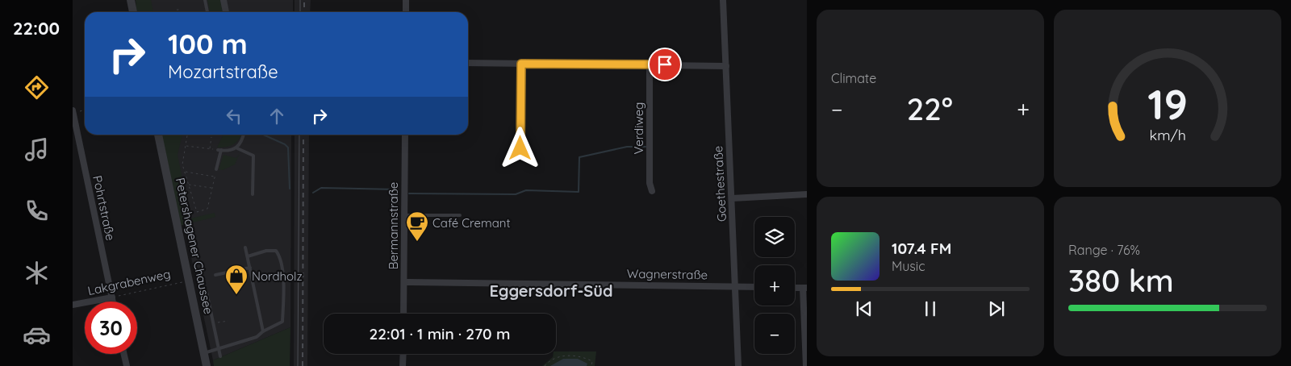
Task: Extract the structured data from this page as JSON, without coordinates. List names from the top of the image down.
{
  "streets": {
    "street": [
      "Verdiweg",
      "Goethestraße",
      "Pohrtstraße",
      "Bermannstraße",
      "Petershagener Chaussee",
      "Wagnerstraße",
      "Lakgrabenweg"
    ]
  },
  "crossings": [
    ["Goethestraße", "Wagnerstraße"],
    ["Pohrtstraße", "Lakgrabenweg"],
    ["Bermannstraße", "Wagnerstraße"],
    ["Petershagener Chaussee", "Lakgrabenweg"]
  ],
  "districts": ["Eggersdorf-Süd"],
  "places": {
    "cafe": ["Café Cremant"],
    "shop": ["Nordholz"]
  },
  "page": {
    "tabs": "22:00",
    "tile": [
      "Climate",
      ["Range · 76%", "380 km"]
    ],
    "turn": ["100 m", "Mozartstraße"],
    "heat": ["−", "22°", "+"],
    "map_buttons": ["+", "−"],
    "song": ["107.4 FM", "Music"],
    "limit": "30",
    "trip": "22:01 · 1 min · 270 m",
    "gauge": ["19", "km/h"]
  }
}
